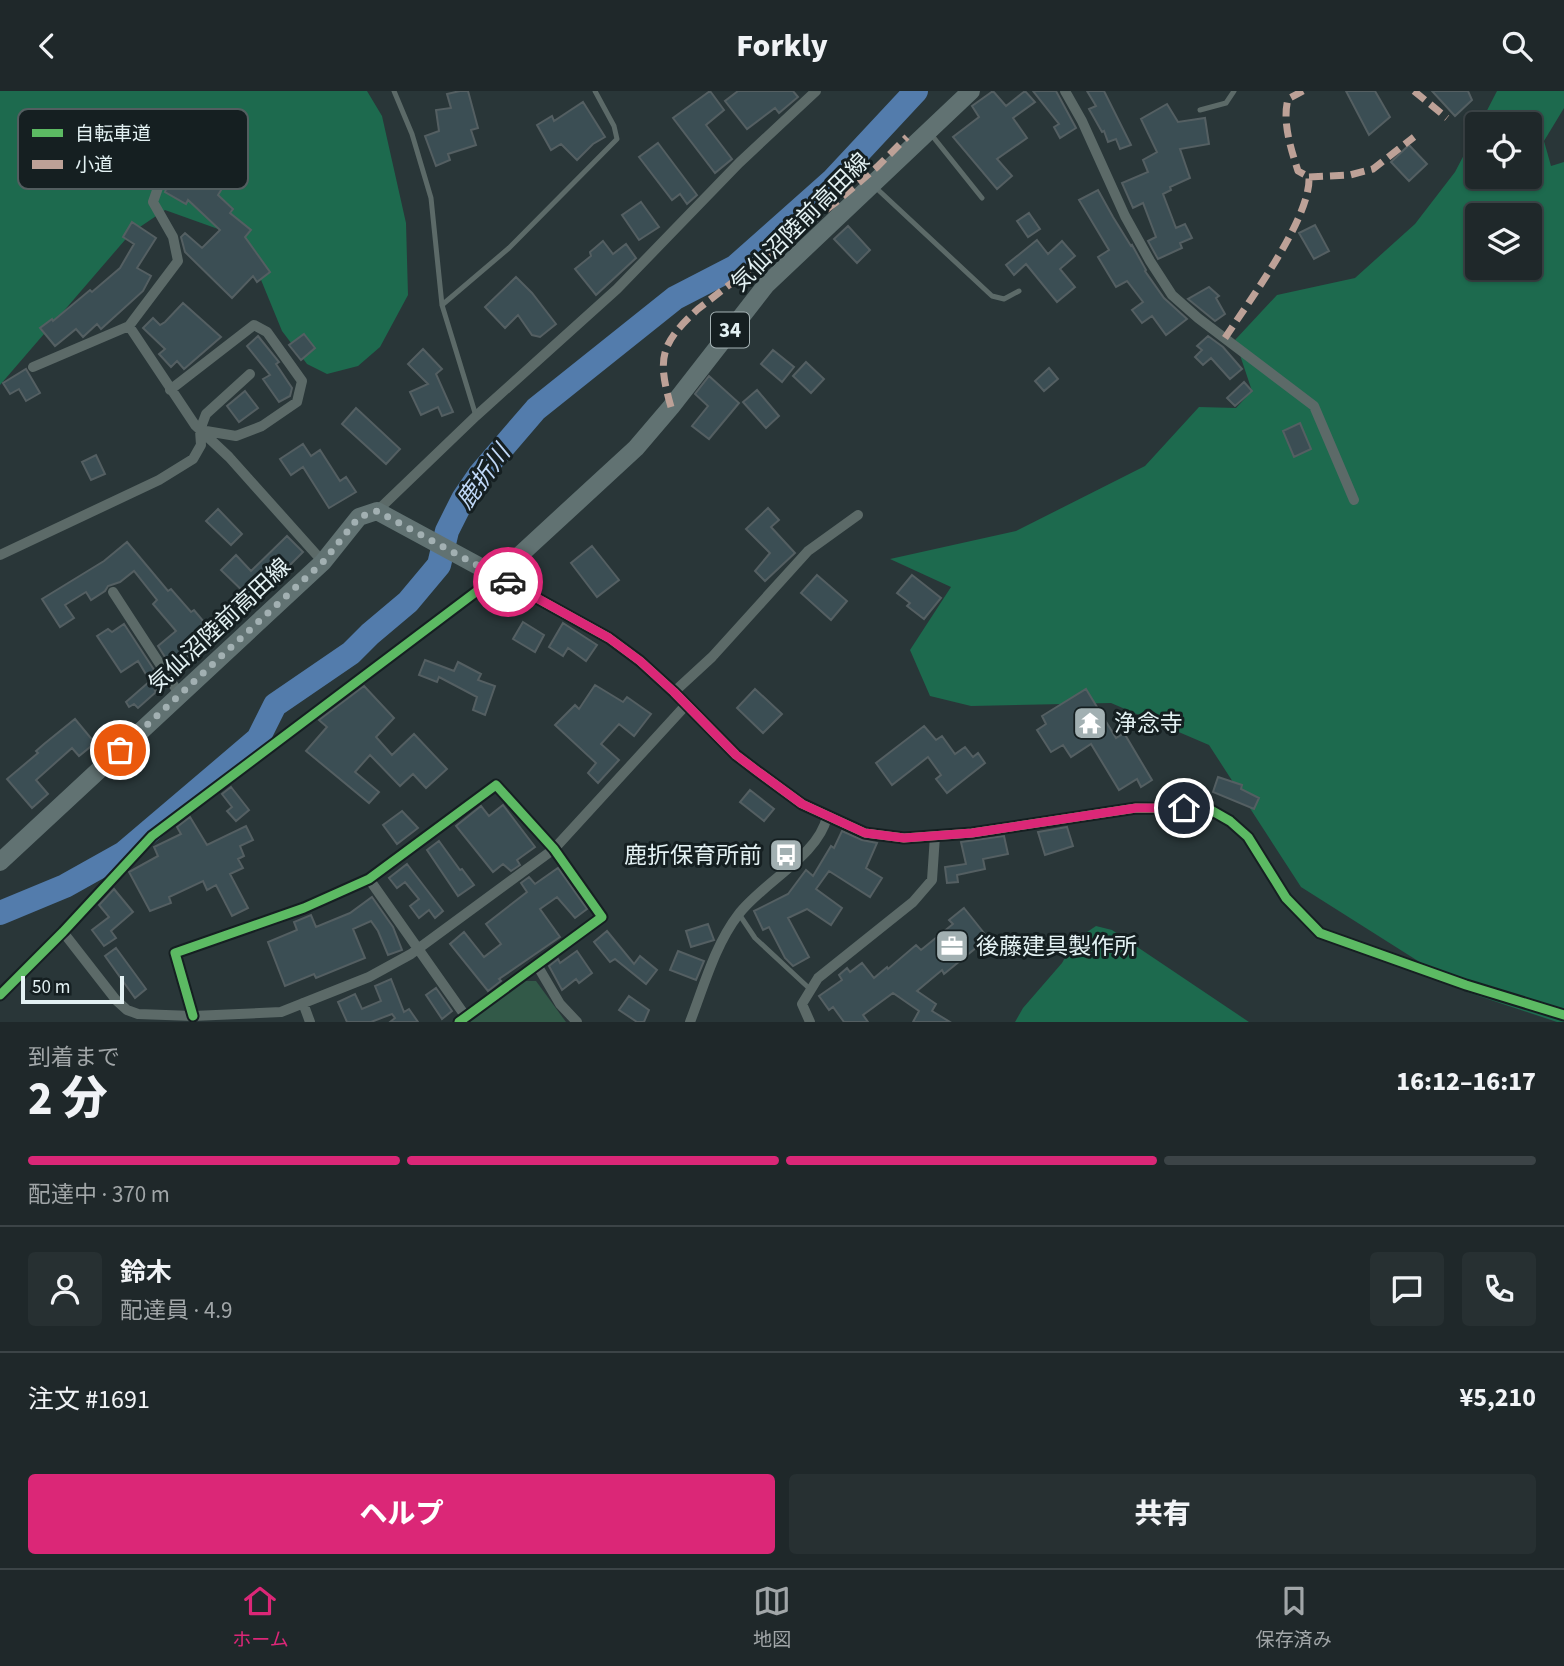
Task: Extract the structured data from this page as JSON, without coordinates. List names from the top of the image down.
{
  "streets": {
    "main road": ["気仙沼陸前高田線", "34"]
  },
  "water": ["鹿折川"],
  "places": {
    "temple": ["浄念寺"],
    "bus stop": ["鹿折保育所前"],
    "office": ["後藤建具製作所"]
  },
  "legend": ["自転車道", "小道"],
  "scale_bar": "50 m",
  "page": {
    "header": "Forkly",
    "scale": "50 m",
    "heading": ["2 分", "到着まで", "16:12–16:17"],
    "panel": [
      "鈴木",
      "配達員 · 4.9",
      "注文 #1691",
      "¥5,210"
    ],
    "bar": "配達中 · 370 m",
    "buttons": ["ヘルプ", "共有"],
    "tabs": ["ホーム", "地図", "保存済み"]
  }
}
